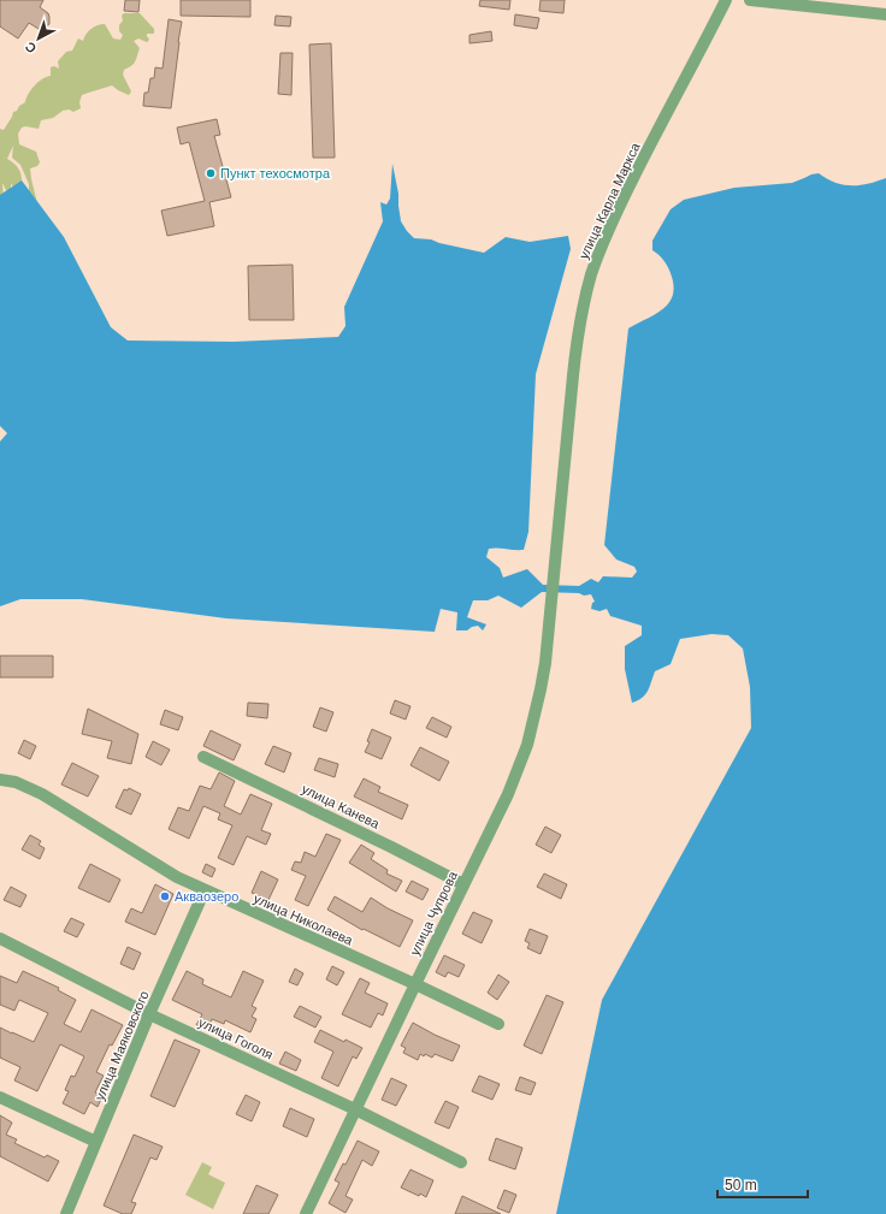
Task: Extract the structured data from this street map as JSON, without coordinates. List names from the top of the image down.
{
  "streets": {
    "street": [
      "улица Карла Маркса",
      "улица Канева",
      "улица Чупрова",
      "улица Николаева",
      "улица Гоголя",
      "улица Маяковского"
    ]
  },
  "crossings": [
    ["улица Карла Маркса", "улица Чупрова"],
    ["улица Канева", "улица Чупрова"],
    ["улица Чупрова", "улица Николаева"],
    ["улица Чупрова", "улица Гоголя"],
    ["улица Николаева", "улица Маяковского"],
    ["улица Гоголя", "улица Маяковского"]
  ],
  "places": ["Пункт техосмотра", "Акваозеро"],
  "scale_bar": "50 m",
  "north": "bottom left"
}
